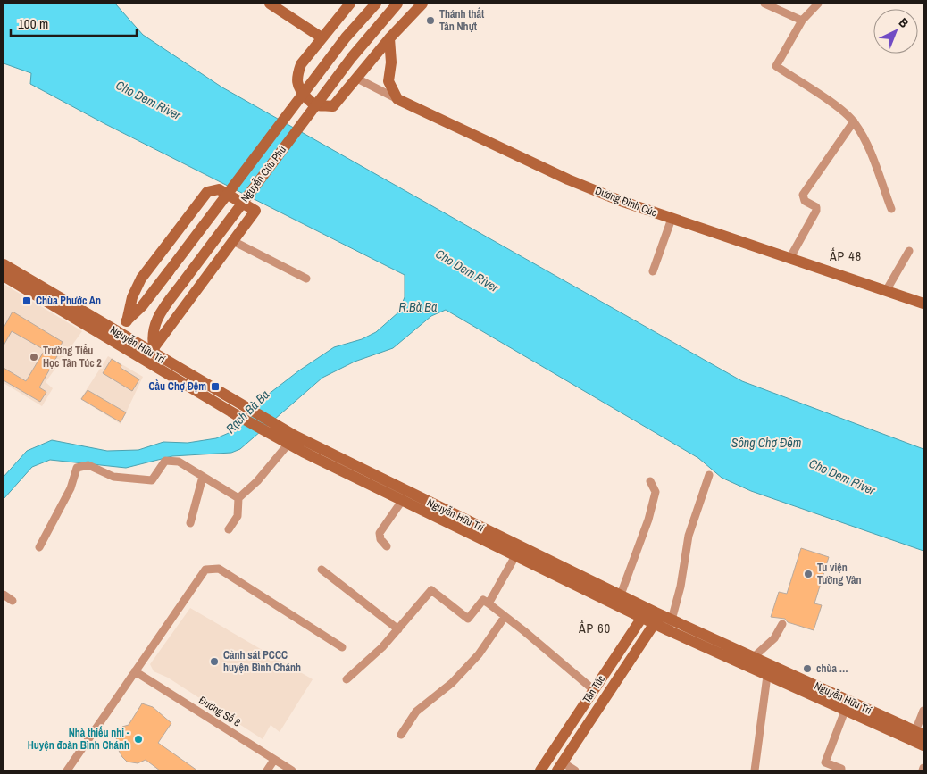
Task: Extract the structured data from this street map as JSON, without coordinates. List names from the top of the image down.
{
  "streets": {
    "main road": [
      "Nguyễn Cửu Phú",
      "Dương Đình Cúc",
      "Nguyễn Hữu Trí",
      "Tân Túc"
    ],
    "street": ["Đường Số 8"]
  },
  "crossings": [
    ["Nguyễn Cửu Phú", "Nguyễn Hữu Trí"],
    ["Nguyễn Hữu Trí", "Tân Túc"]
  ],
  "districts": ["ẤP 48", "ẤP 60"],
  "water": [
    "Cho Dem River",
    "R.Bà Ba",
    "Rạch Bà Ba",
    "Sông Chợ Đệm"
  ],
  "places": {
    "other": [
      "Thánh thất Tân Nhựt",
      "Trường Tiểu Học Tân Túc 2",
      "Tu viện Tường Vân",
      "Cảnh sát PCCC huyện Bình Chánh",
      "chùa …",
      "Nhà thiếu nhi - Huyện đoàn Bình Chánh"
    ],
    "transit": ["Chùa Phước An", "Cầu Chợ Đệm"]
  },
  "scale_bar": "100 m",
  "north": "top right"
}
